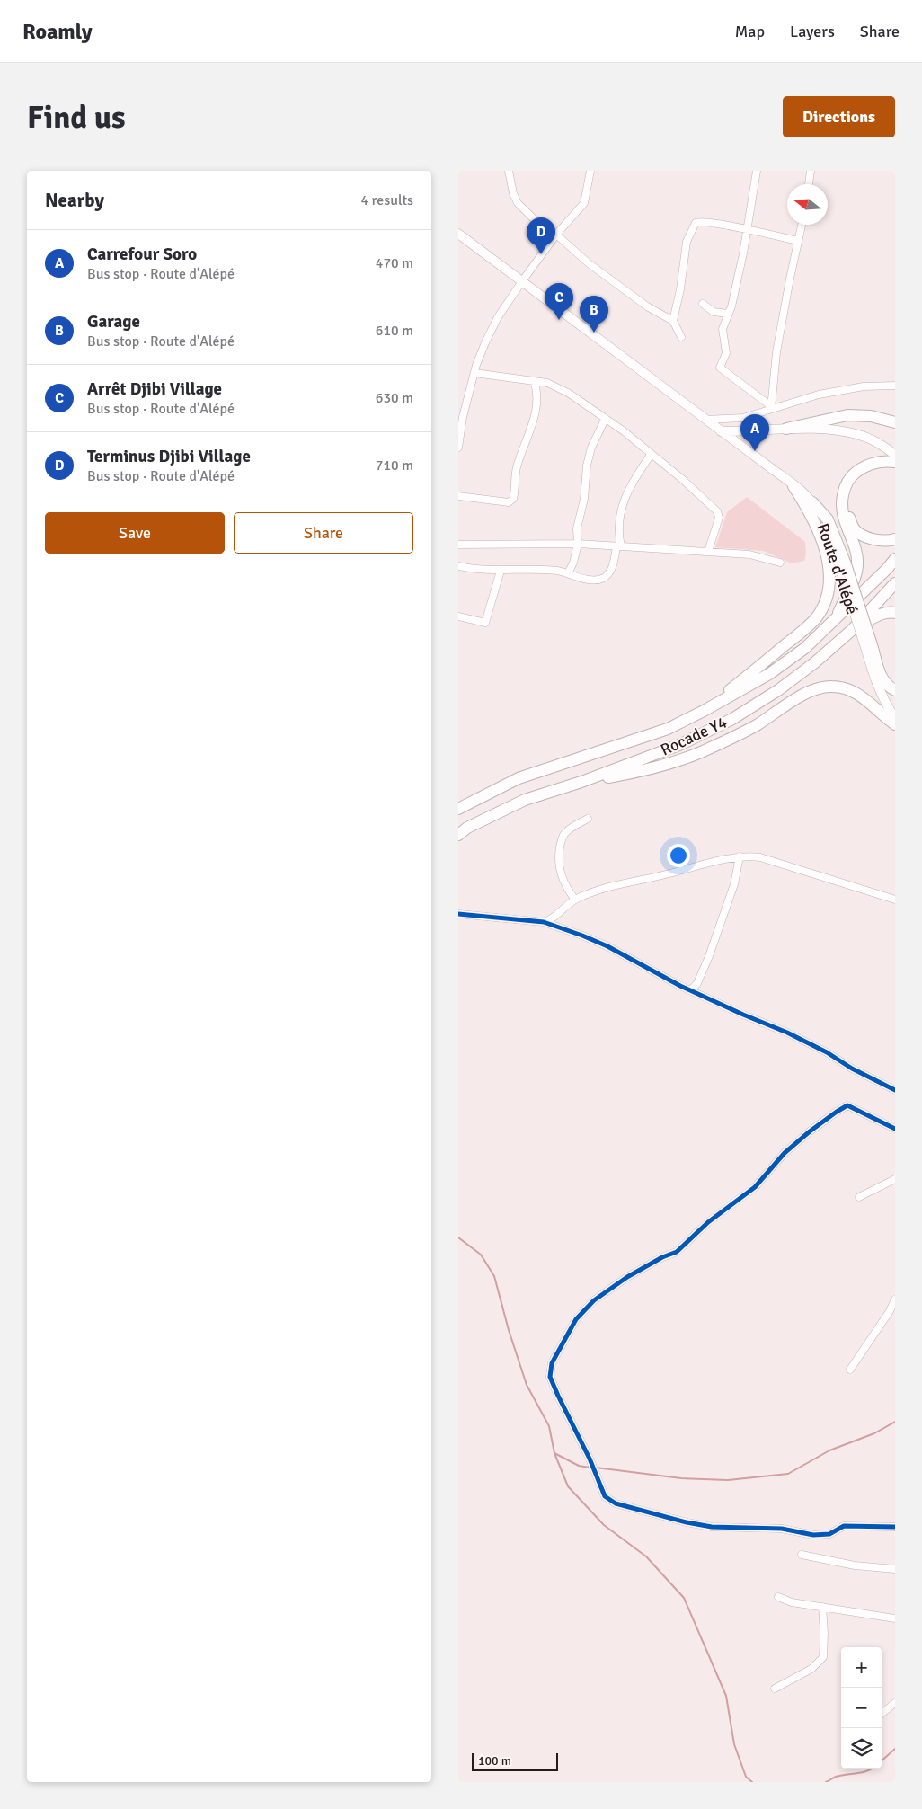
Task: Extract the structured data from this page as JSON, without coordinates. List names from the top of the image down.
{
  "streets": {
    "highway": ["Rocade Y4"]
  },
  "scale_bar": "100 m",
  "north": "left",
  "page": {
    "header": "Roamly",
    "nav": ["Map", "Layers", "Share"],
    "buttons": [
      "Directions",
      ["Save", "Share"]
    ],
    "title": "Find us",
    "heading": ["Nearby", "4 results"],
    "pins": [
      "D",
      "C",
      "B",
      "A"
    ],
    "list": [
      {
        "mark": "A",
        "name": "Carrefour Soro",
        "note": "Bus stop · Route d'Alépé",
        "value": "470 m"
      },
      {
        "mark": "B",
        "name": "Garage",
        "note": "Bus stop · Route d'Alépé",
        "value": "610 m"
      },
      {
        "mark": "C",
        "name": "Arrêt Djibi Village",
        "note": "Bus stop · Route d'Alépé",
        "value": "630 m"
      },
      {
        "mark": "D",
        "name": "Terminus Djibi Village",
        "note": "Bus stop · Route d'Alépé",
        "value": "710 m"
      }
    ],
    "map_buttons": ["+", "−"],
    "scale": "100 m"
  }
}
